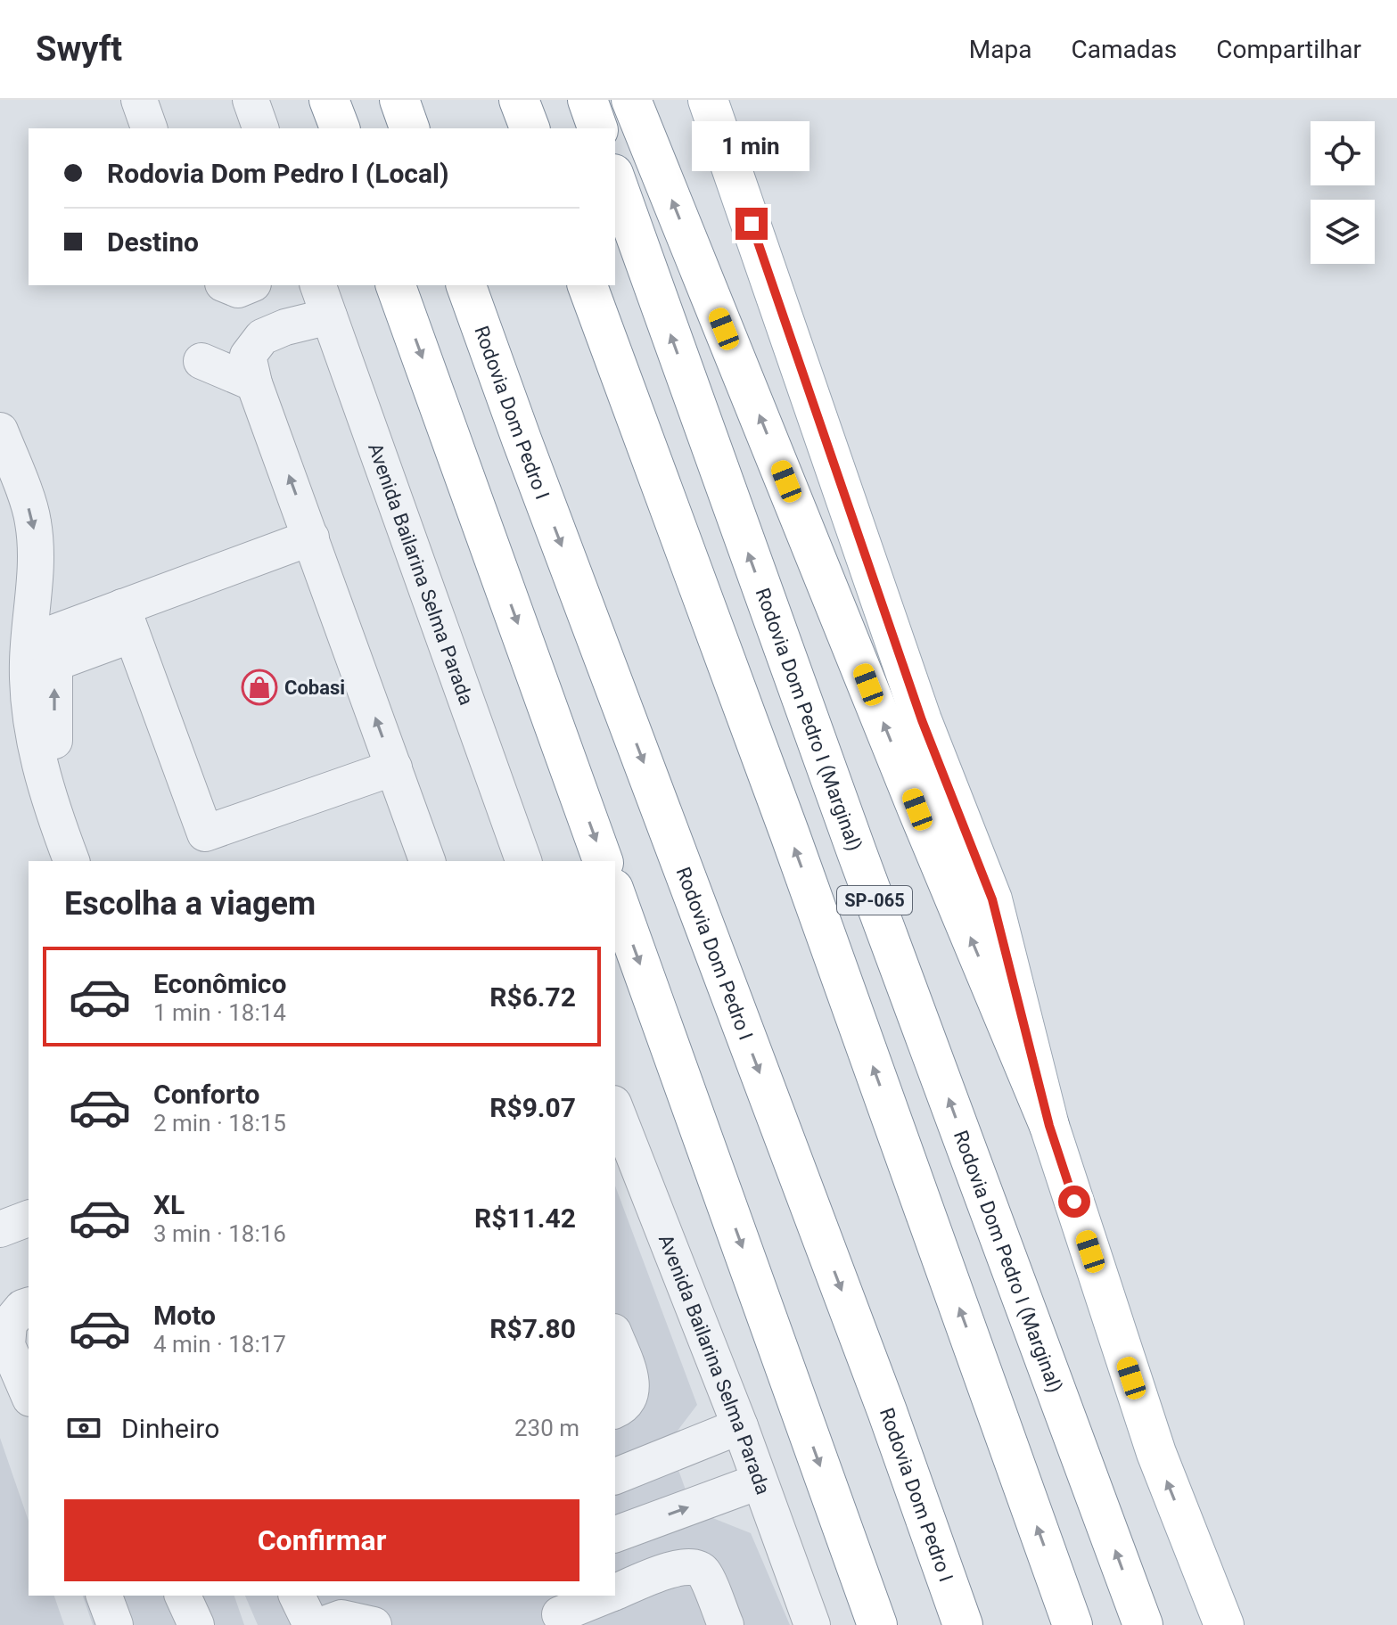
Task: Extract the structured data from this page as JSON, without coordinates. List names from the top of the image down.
{
  "streets": {
    "main road": ["Rodovia Dom Pedro I", "Rodovia Dom Pedro I (Marginal)", "SP-065"],
    "street": ["Avenida Bailarina Selma Parada"]
  },
  "places": {
    "shop": ["Cobasi"]
  },
  "page": {
    "header": "Swyft",
    "nav": ["Mapa", "Camadas", "Compartilhar"],
    "bubble": "1 min",
    "banner": ["Rodovia Dom Pedro I (Local)", "Destino"],
    "heading": "Escolha a viagem",
    "list": [
      {
        "name": "Econômico",
        "note": "1 min · 18:14",
        "value": "R$6.72"
      },
      {
        "name": "Conforto",
        "note": "2 min · 18:15",
        "value": "R$9.07"
      },
      {
        "name": "XL",
        "note": "3 min · 18:16",
        "value": "R$11.42"
      },
      {
        "name": "Moto",
        "note": "4 min · 18:17",
        "value": "R$7.80"
      }
    ],
    "pay": ["Dinheiro", "230 m"],
    "buttons": "Confirmar"
  }
}
